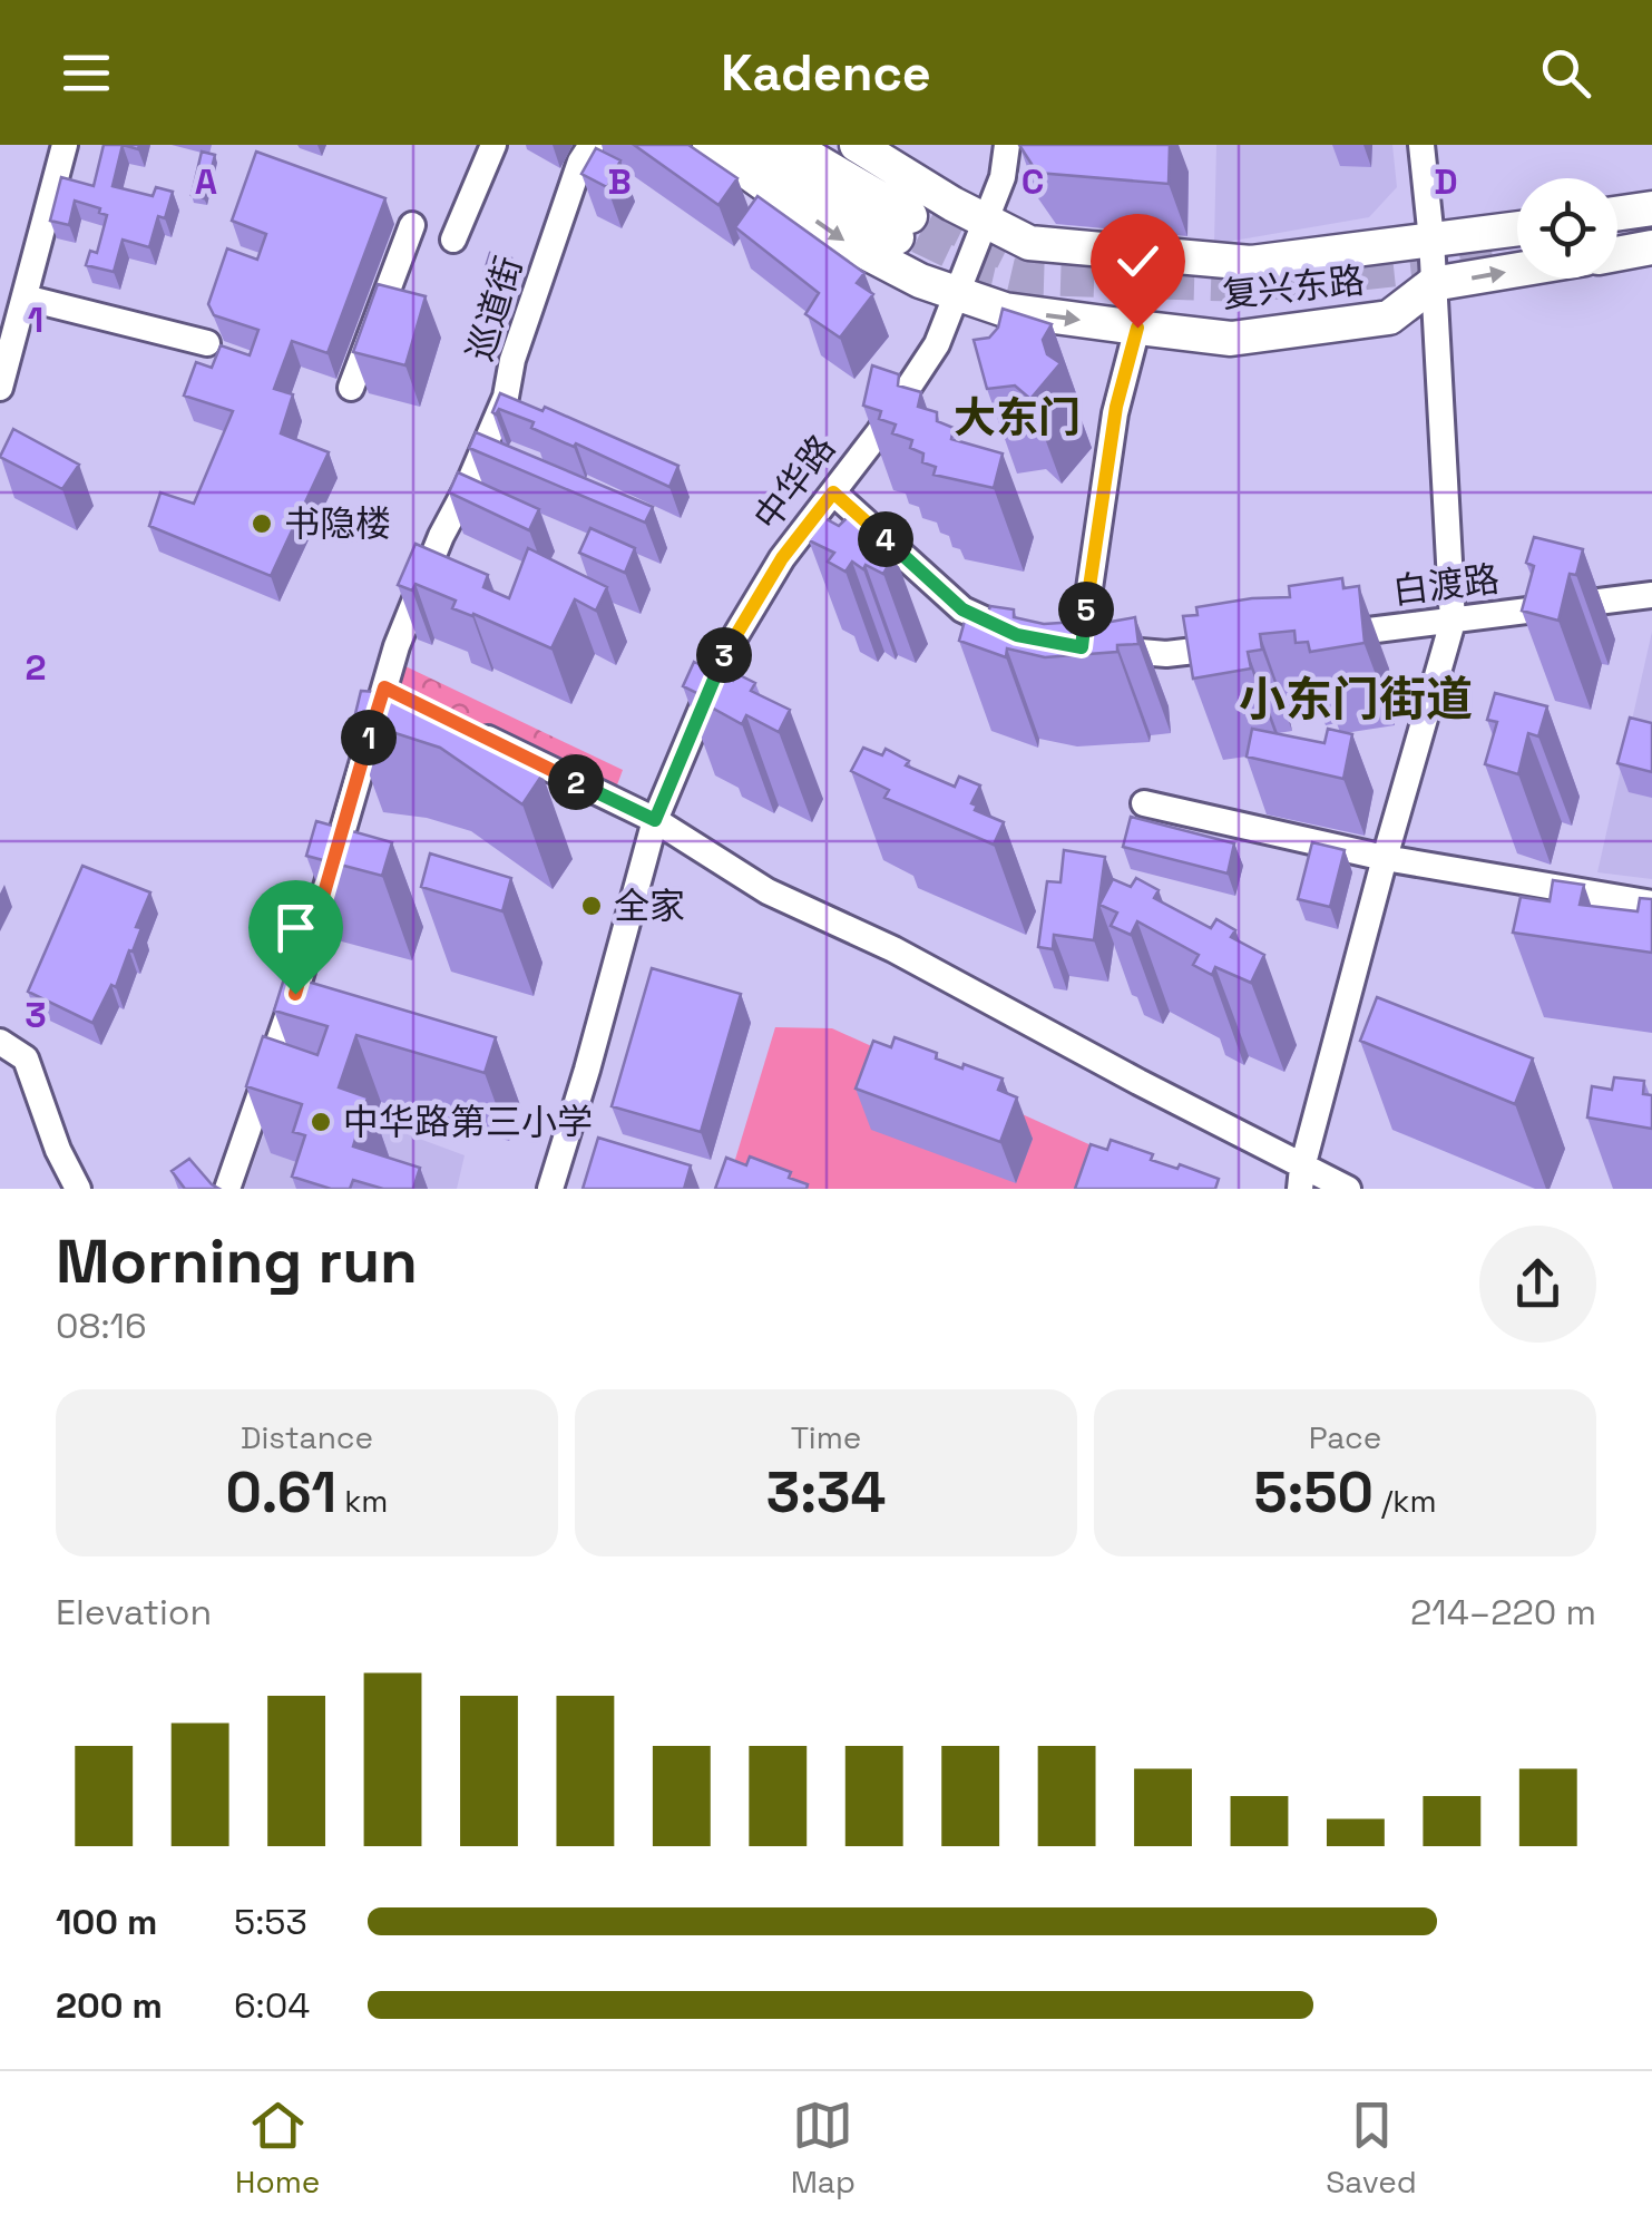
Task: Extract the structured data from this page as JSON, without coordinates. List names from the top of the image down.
{
  "streets": {
    "main road": ["复兴东路"],
    "street": ["巡道街", "中华路", "白渡路"]
  },
  "crossings": [
    ["复兴东路", "中华路"]
  ],
  "districts": ["大东门", "小东门街道"],
  "places": ["书隐楼", "全家", "中华路第三小学"],
  "page": {
    "header": "Kadence",
    "pins": [
      "4",
      "5",
      "3",
      "1",
      "2"
    ],
    "heading": ["Morning run", "08:16"],
    "stats": [
      ["Distance", "0.61 km"],
      ["Time", "3:34"],
      ["Pace", "5:50 /km"]
    ],
    "chart": ["Elevation", "214–220 m"],
    "list": [
      {
        "name": "100 m",
        "note": "5:53"
      },
      {
        "name": "200 m",
        "note": "6:04"
      }
    ],
    "tabs": ["Home", "Map", "Saved"]
  },
  "grid": {
    "columns": [
      "A",
      "B",
      "C",
      "D"
    ],
    "rows": ["1", "2", "3"]
  }
}
